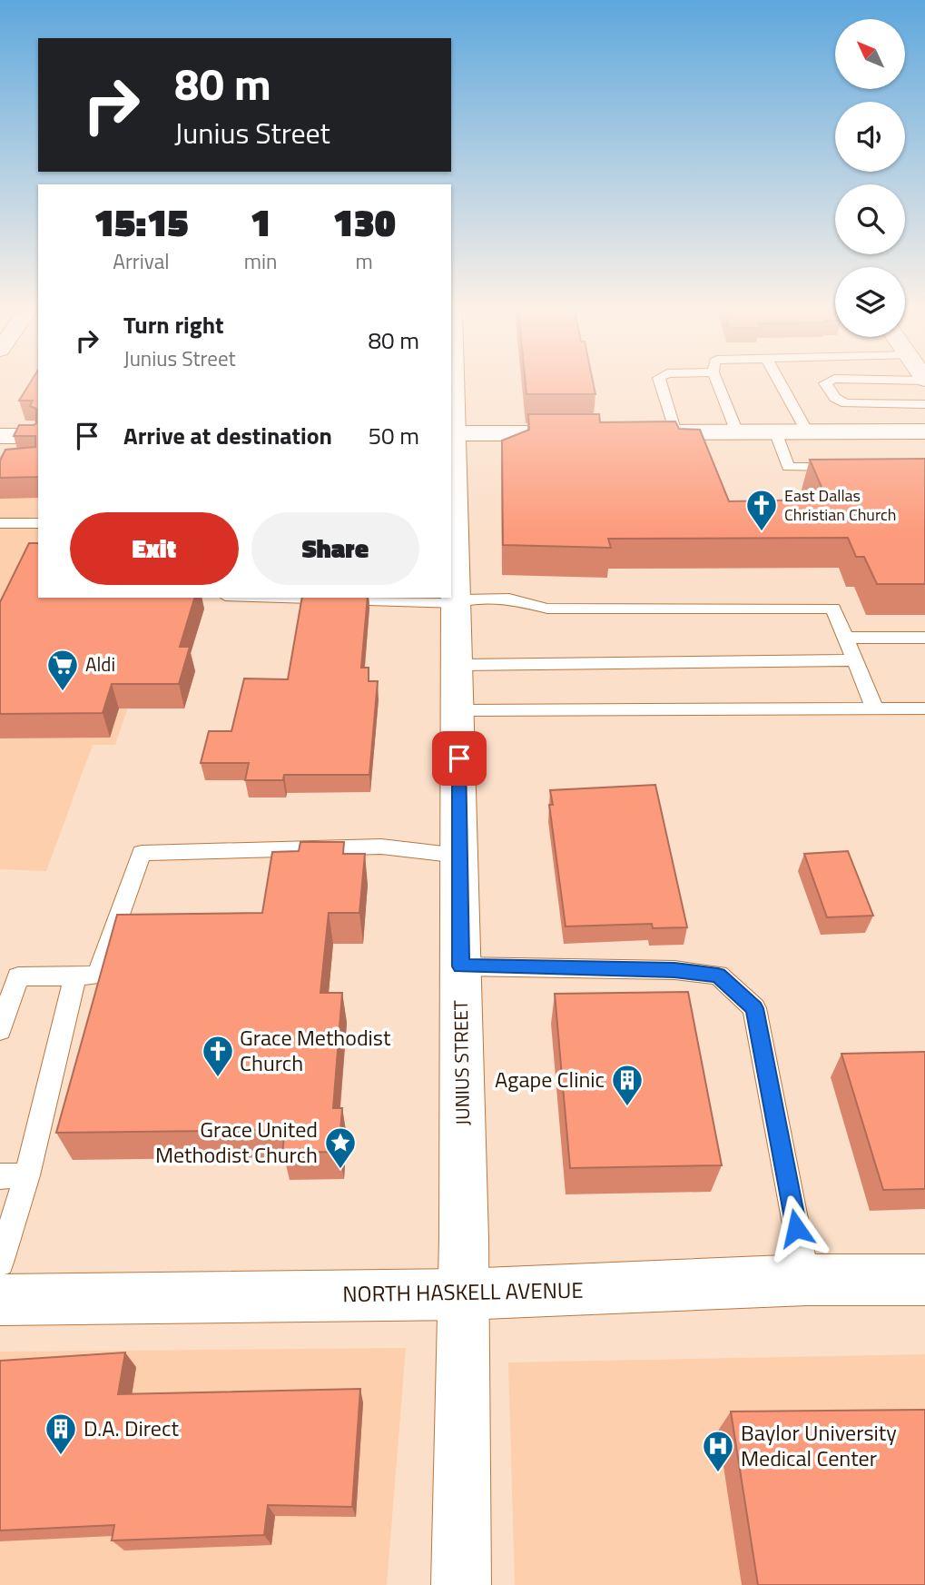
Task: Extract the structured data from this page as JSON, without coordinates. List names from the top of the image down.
{
  "streets": {
    "street": ["JUNIUS STREET", "NORTH HASKELL AVENUE"]
  },
  "crossings": [
    ["JUNIUS STREET", "NORTH HASKELL AVENUE"]
  ],
  "places": {
    "church": ["East Dallas Christian Church", "Grace Methodist Church"],
    "supermarket": ["Aldi"],
    "building": ["Agape Clinic", "D.A. Direct"],
    "place": ["Grace United Methodist Church"],
    "hospital": ["Baylor University Medical Center"]
  },
  "north": "top left",
  "page": {
    "turn": ["80 m", "Junius Street"],
    "eta": [
      "15:15",
      "Arrival",
      "1",
      "min",
      "130",
      "m"
    ],
    "list": [
      {
        "name": "Turn right",
        "note": "Junius Street",
        "value": "80 m"
      },
      {
        "name": "Arrive at destination",
        "value": "50 m"
      }
    ],
    "buttons": ["Exit", "Share"]
  }
}
